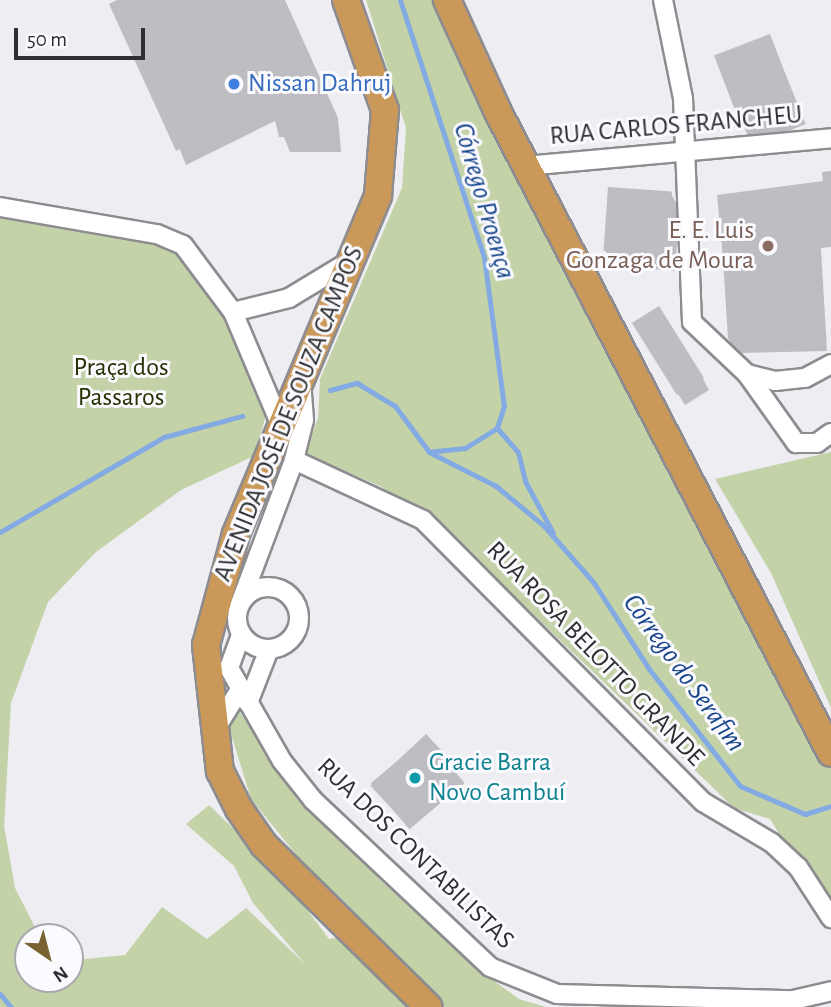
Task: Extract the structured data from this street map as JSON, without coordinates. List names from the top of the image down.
{
  "streets": {
    "highway": ["AVENIDA JOSÉ DE SOUZA CAMPOS"],
    "street": ["RUA CARLOS FRANCHEU", "RUA ROSA BELOTTO GRANDE", "RUA DOS CONTABILISTAS"]
  },
  "water": ["Córrego Proença", "Córrego do Serafim"],
  "parks": ["Praça dos Passaros"],
  "places": ["Nissan Dahruj", "E. E. Luis Gonzaga de Moura", "Gracie Barra Novo Cambuí"],
  "scale_bar": "50 m",
  "north": "bottom right"
}
